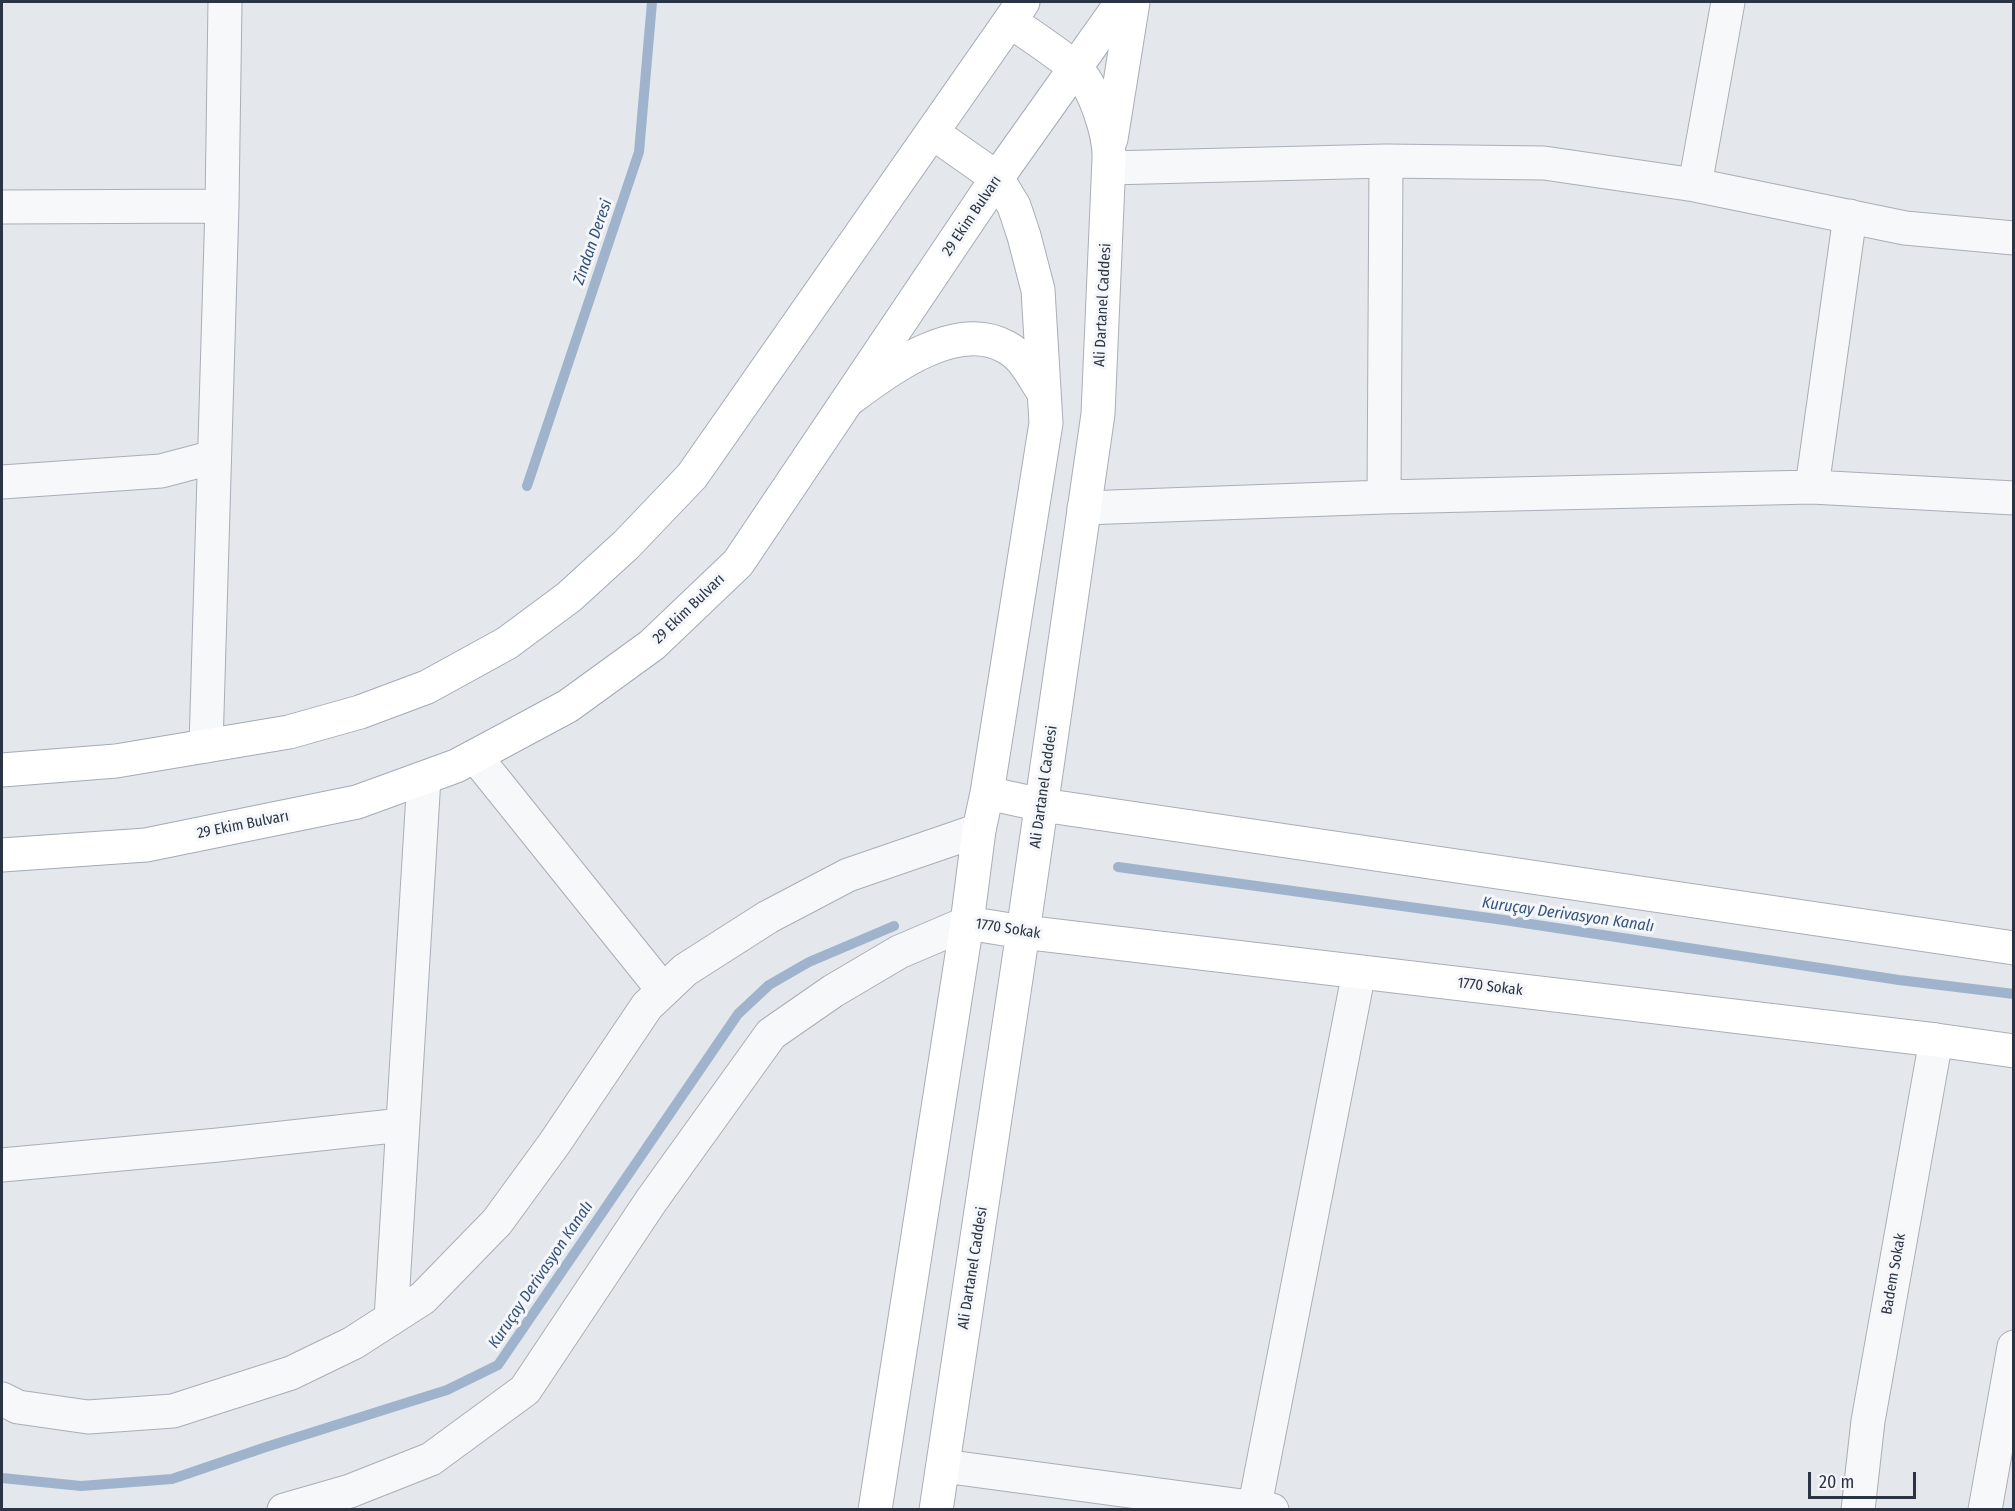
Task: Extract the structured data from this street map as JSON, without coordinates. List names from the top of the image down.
{
  "streets": {
    "main road": ["29 Ekim Bulvarı", "Ali Dartanel Caddesi", "1770 Sokak"],
    "street": ["Badem Sokak"]
  },
  "crossings": [
    ["29 Ekim Bulvarı", "Ali Dartanel Caddesi"],
    ["Ali Dartanel Caddesi", "1770 Sokak"],
    ["1770 Sokak", "Badem Sokak"]
  ],
  "water": ["Zindan Deresi", "Kuruçay Derivasyon Kanalı"],
  "scale_bar": "20 m"
}
